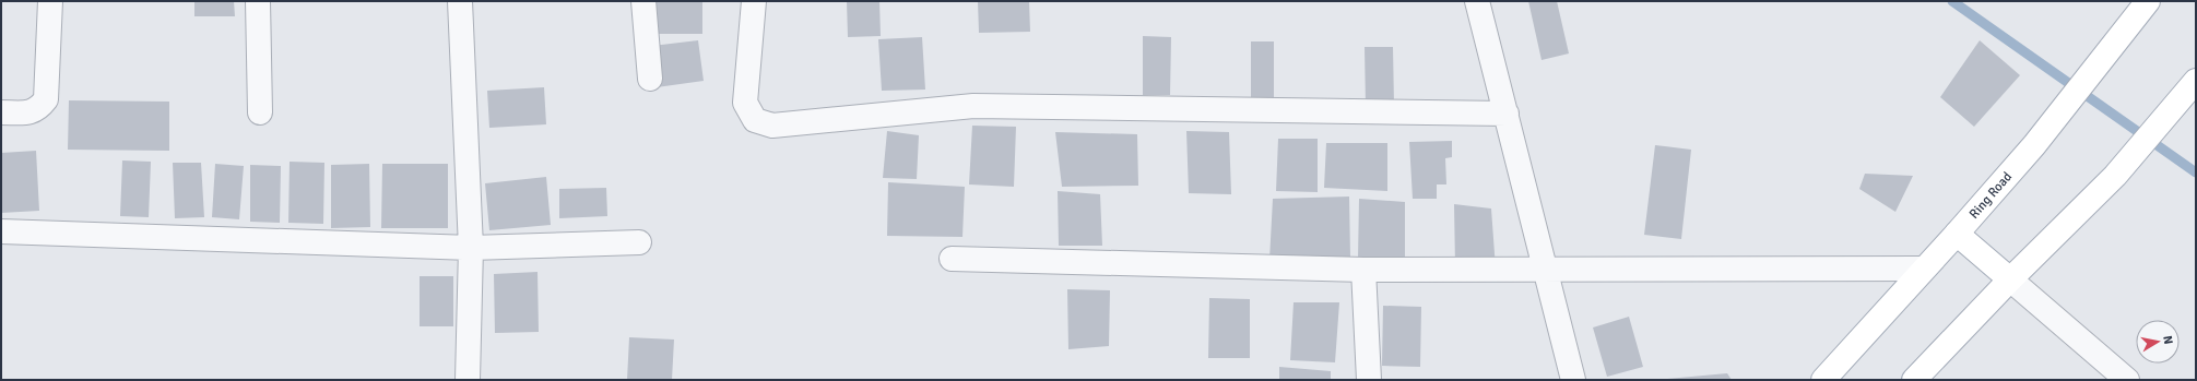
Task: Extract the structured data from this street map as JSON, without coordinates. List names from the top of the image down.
{
  "streets": {
    "main road": ["Ring Road"]
  },
  "north": "right"
}
